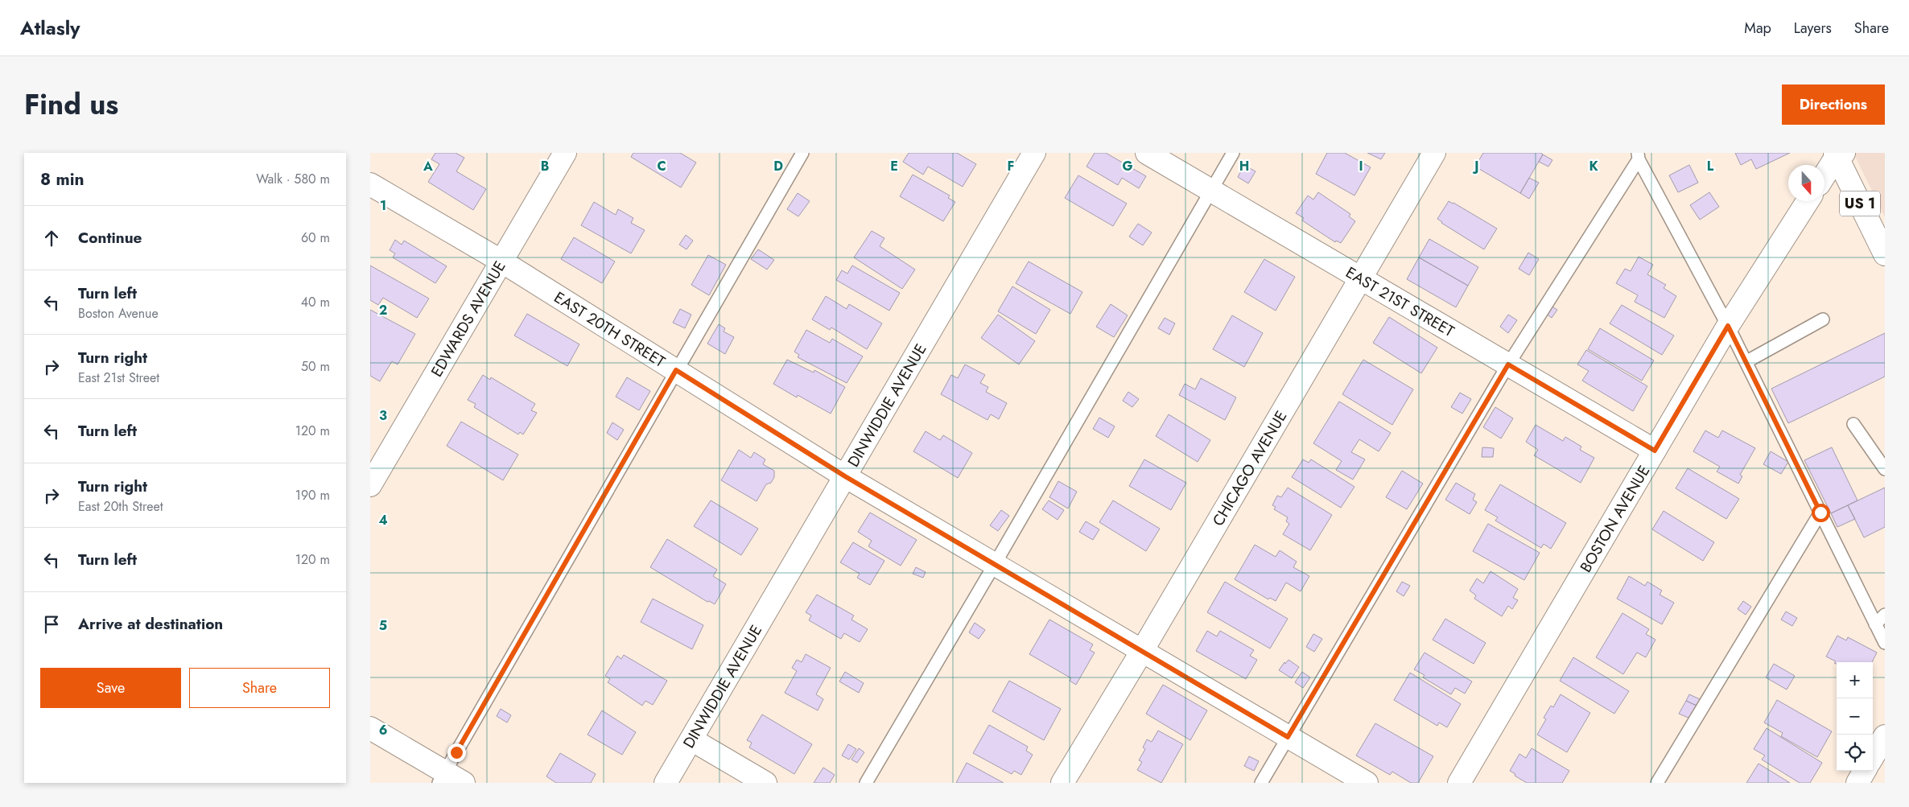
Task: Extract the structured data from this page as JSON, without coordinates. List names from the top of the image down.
{
  "streets": {
    "street": [
      "US 1",
      "EAST 21ST STREET",
      "EDWARDS AVENUE",
      "EAST 20TH STREET",
      "DINWIDDIE AVENUE",
      "CHICAGO AVENUE",
      "BOSTON AVENUE"
    ]
  },
  "crossings": [
    ["EAST 21ST STREET", "CHICAGO AVENUE"],
    ["EAST 21ST STREET", "BOSTON AVENUE"],
    ["EDWARDS AVENUE", "EAST 20TH STREET"],
    ["EAST 20TH STREET", "DINWIDDIE AVENUE"],
    ["EAST 20TH STREET", "CHICAGO AVENUE"]
  ],
  "north": "bottom",
  "page": {
    "header": "Atlasly",
    "nav": ["Map", "Layers", "Share"],
    "title": "Find us",
    "buttons": [
      "Directions",
      ["Save", "Share"]
    ],
    "heading": ["8 min", "Walk · 580 m"],
    "list": [
      ["Continue", "60 m"],
      ["Turn left", "Boston Avenue", "40 m"],
      ["Turn right", "East 21st Street", "50 m"],
      ["Turn left", "120 m"],
      ["Turn right", "East 20th Street", "190 m"],
      ["Turn left", "120 m"],
      "Arrive at destination"
    ],
    "map_buttons": ["+", "−"]
  },
  "grid": {
    "columns": [
      "A",
      "B",
      "C",
      "D",
      "E",
      "F",
      "G",
      "H",
      "I",
      "J",
      "K",
      "L"
    ],
    "rows": [
      "1",
      "2",
      "3",
      "4",
      "5",
      "6"
    ]
  }
}
